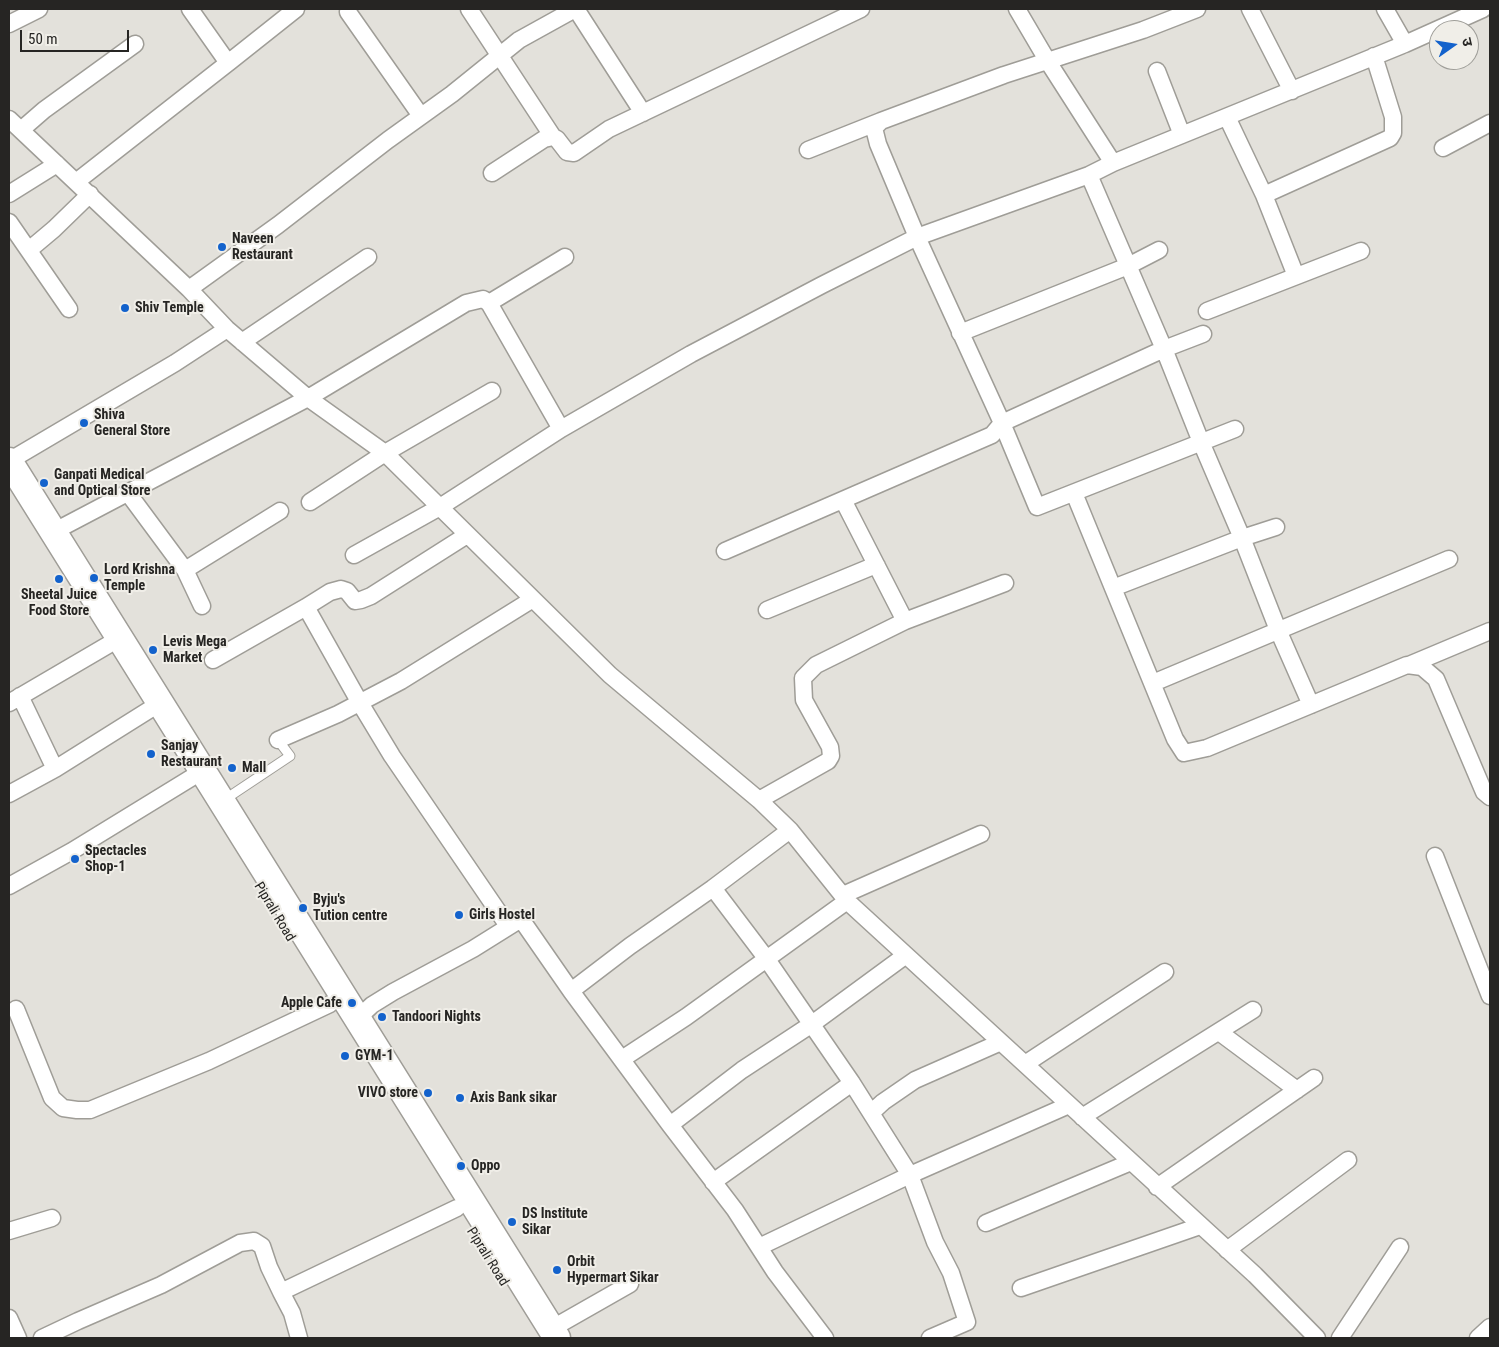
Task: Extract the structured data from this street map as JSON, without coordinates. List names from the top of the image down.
{
  "streets": {
    "main road": ["Piprali Road"]
  },
  "places": [
    "Naveen Restaurant",
    "Shiv Temple",
    "Shiva General Store",
    "Ganpati Medical and Optical Store",
    "Lord Krishna Temple",
    "Sheetal Juice Food Store",
    "Levis Mega Market",
    "Sanjay Restaurant",
    "Mall",
    "Spectacles Shop-1",
    "Byju's Tution centre",
    "Girls Hostel",
    "Apple Cafe",
    "Tandoori Nights",
    "GYM-1",
    "VIVO store",
    "Axis Bank sikar",
    "Oppo",
    "DS Institute Sikar",
    "Orbit Hypermart Sikar"
  ],
  "scale_bar": "50 m",
  "north": "right"
}
